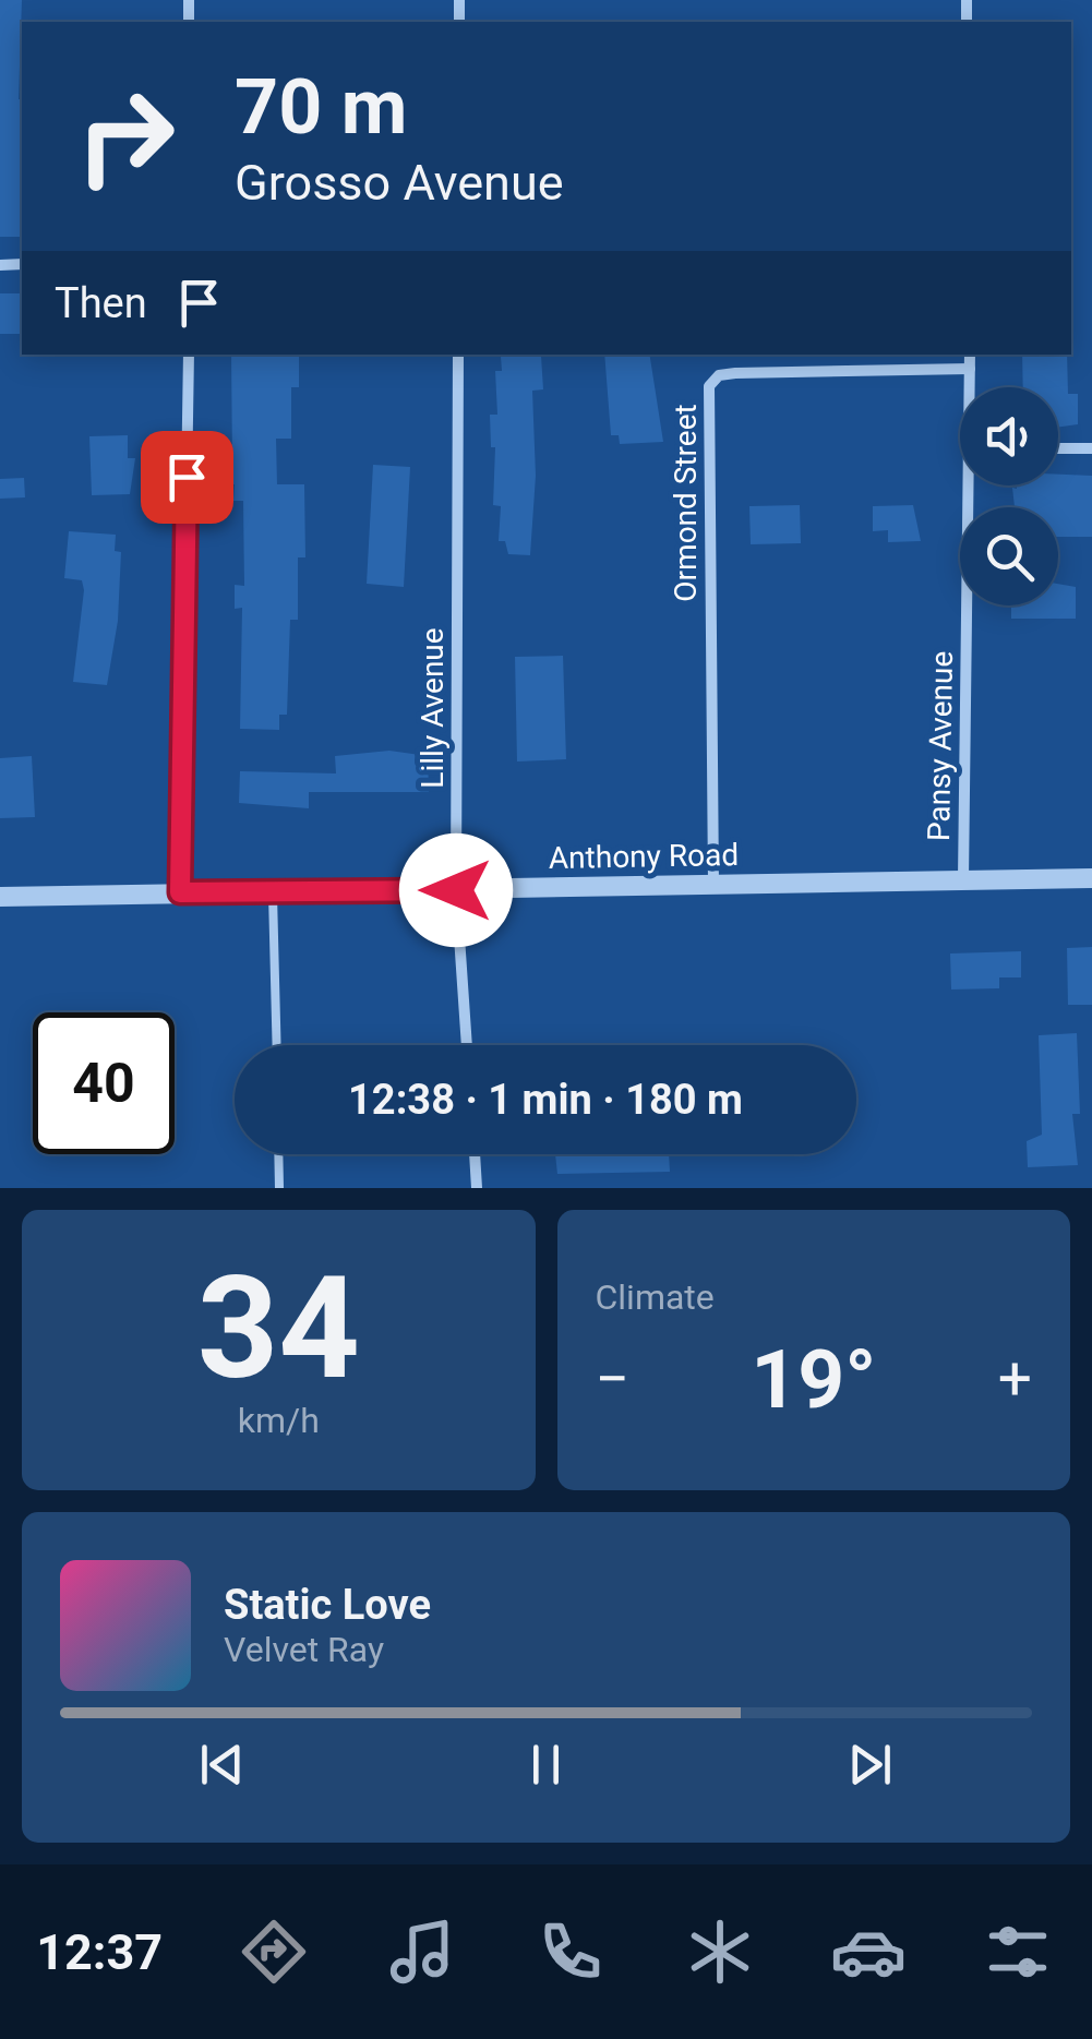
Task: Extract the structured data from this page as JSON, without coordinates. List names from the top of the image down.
{
  "streets": {
    "street": [
      "Ormond Street",
      "Lilly Avenue",
      "Pansy Avenue",
      "Anthony Road"
    ]
  },
  "crossings": [
    ["Ormond Street", "Pansy Avenue"],
    ["Ormond Street", "Anthony Road"],
    ["Lilly Avenue", "Anthony Road"],
    ["Pansy Avenue", "Anthony Road"]
  ],
  "page": {
    "turn": ["70 m", "Grosso Avenue"],
    "then": "Then",
    "limit": "40",
    "trip": "12:38 · 1 min · 180 m",
    "tile": [
      ["34", "km/h"],
      "Climate"
    ],
    "heat": ["−", "19°", "+"],
    "song": ["Static Love", "Velvet Ray"],
    "tabs": "12:37"
  }
}
